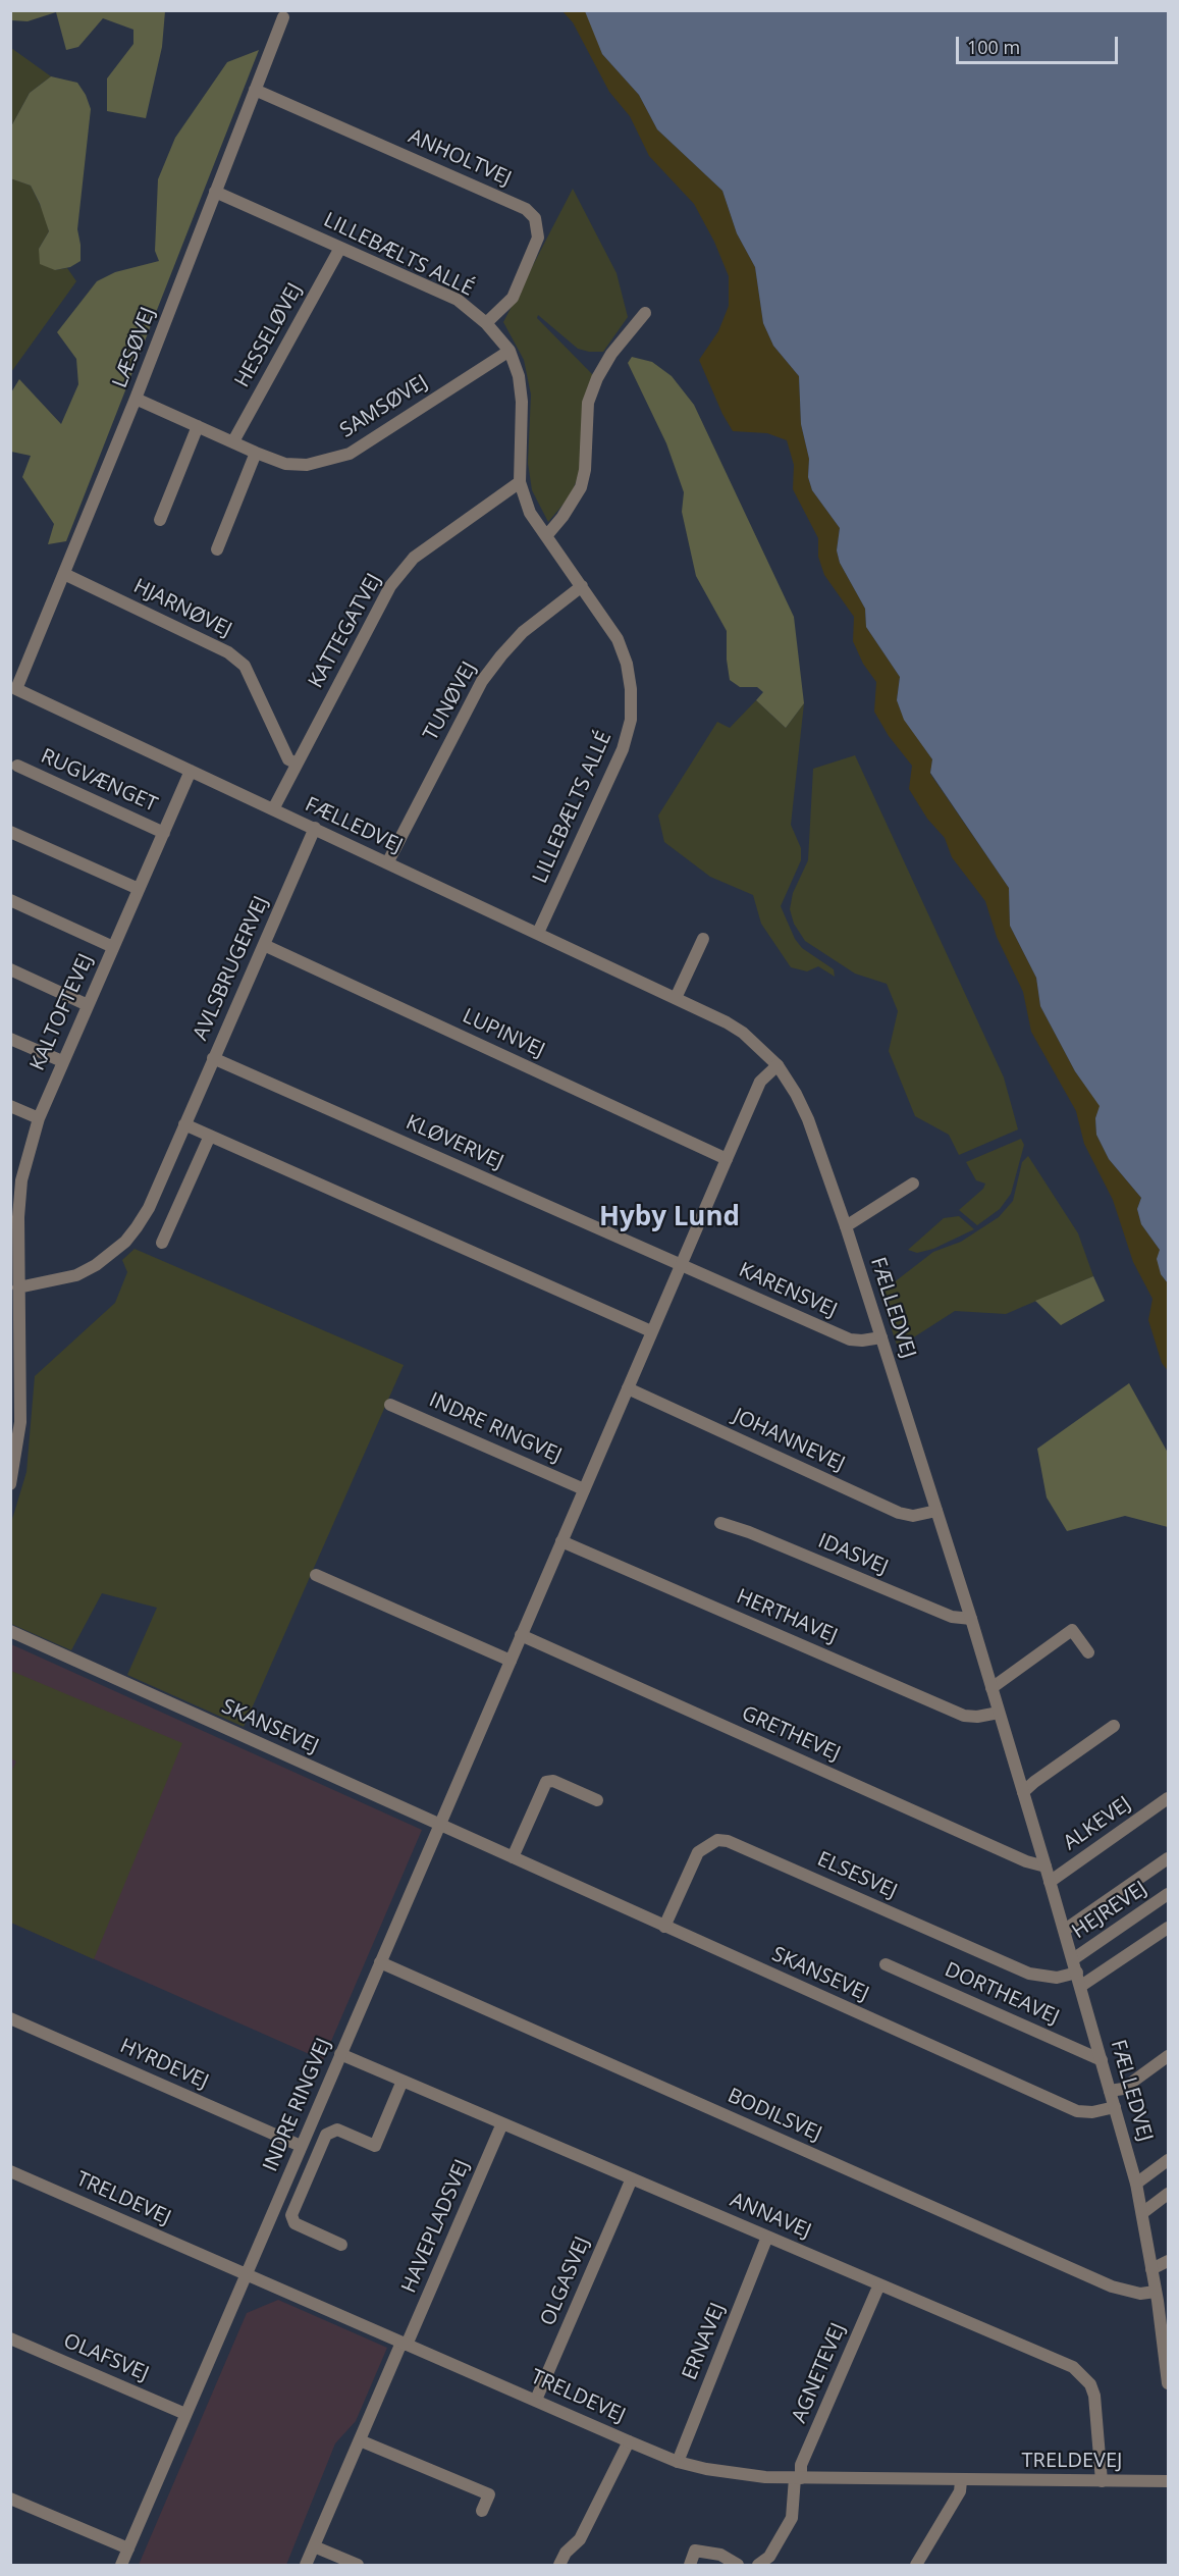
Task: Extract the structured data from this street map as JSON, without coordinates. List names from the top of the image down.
{
  "streets": {
    "street": [
      "ANHOLTVEJ",
      "LILLEBÆLTS ALLÉ",
      "HESSELØVEJ",
      "LÆSØVEJ",
      "SAMSØVEJ",
      "HJARNØVEJ",
      "KATTEGATVEJ",
      "TUNØVEJ",
      "RUGVÆNGET",
      "FÆLLEDVEJ",
      "AVLSBRUGERVEJ",
      "KALTOFTEVEJ",
      "LUPINVEJ",
      "KLØVERVEJ",
      "KARENSVEJ",
      "INDRE RINGVEJ",
      "JOHANNEVEJ",
      "IDASVEJ",
      "HERTHAVEJ",
      "SKANSEVEJ",
      "GRETHEVEJ",
      "ALKEVEJ",
      "ELSESVEJ",
      "HEJREVEJ",
      "DORTHEAVEJ",
      "HYRDEVEJ",
      "BODILSVEJ",
      "TRELDEVEJ",
      "ANNAVEJ",
      "HAVEPLADSVEJ",
      "OLGASVEJ",
      "ERNAVEJ",
      "OLAFSVEJ",
      "AGNETEVEJ"
    ]
  },
  "crossings": [
    ["ANHOLTVEJ", "LILLEBÆLTS ALLÉ"],
    ["ANHOLTVEJ", "LÆSØVEJ"],
    ["LILLEBÆLTS ALLÉ", "HESSELØVEJ"],
    ["LILLEBÆLTS ALLÉ", "LÆSØVEJ"],
    ["LILLEBÆLTS ALLÉ", "SAMSØVEJ"],
    ["LILLEBÆLTS ALLÉ", "KATTEGATVEJ"],
    ["LILLEBÆLTS ALLÉ", "TUNØVEJ"],
    ["LILLEBÆLTS ALLÉ", "FÆLLEDVEJ"],
    ["HESSELØVEJ", "SAMSØVEJ"],
    ["LÆSØVEJ", "SAMSØVEJ"],
    ["LÆSØVEJ", "HJARNØVEJ"],
    ["LÆSØVEJ", "FÆLLEDVEJ"],
    ["HJARNØVEJ", "KATTEGATVEJ"],
    ["KATTEGATVEJ", "FÆLLEDVEJ"],
    ["TUNØVEJ", "FÆLLEDVEJ"],
    ["RUGVÆNGET", "KALTOFTEVEJ"],
    ["FÆLLEDVEJ", "AVLSBRUGERVEJ"],
    ["FÆLLEDVEJ", "KALTOFTEVEJ"],
    ["FÆLLEDVEJ", "KARENSVEJ"],
    ["FÆLLEDVEJ", "INDRE RINGVEJ"],
    ["FÆLLEDVEJ", "JOHANNEVEJ"],
    ["FÆLLEDVEJ", "IDASVEJ"],
    ["FÆLLEDVEJ", "HERTHAVEJ"],
    ["FÆLLEDVEJ", "SKANSEVEJ"],
    ["FÆLLEDVEJ", "GRETHEVEJ"],
    ["FÆLLEDVEJ", "ALKEVEJ"],
    ["FÆLLEDVEJ", "ELSESVEJ"],
    ["FÆLLEDVEJ", "HEJREVEJ"],
    ["FÆLLEDVEJ", "DORTHEAVEJ"],
    ["FÆLLEDVEJ", "BODILSVEJ"],
    ["AVLSBRUGERVEJ", "KALTOFTEVEJ"],
    ["AVLSBRUGERVEJ", "LUPINVEJ"],
    ["AVLSBRUGERVEJ", "KLØVERVEJ"],
    ["LUPINVEJ", "INDRE RINGVEJ"],
    ["KLØVERVEJ", "KARENSVEJ"],
    ["KLØVERVEJ", "INDRE RINGVEJ"],
    ["KARENSVEJ", "INDRE RINGVEJ"],
    ["INDRE RINGVEJ", "JOHANNEVEJ"],
    ["INDRE RINGVEJ", "HERTHAVEJ"],
    ["INDRE RINGVEJ", "SKANSEVEJ"],
    ["INDRE RINGVEJ", "GRETHEVEJ"],
    ["INDRE RINGVEJ", "HYRDEVEJ"],
    ["INDRE RINGVEJ", "BODILSVEJ"],
    ["INDRE RINGVEJ", "TRELDEVEJ"],
    ["INDRE RINGVEJ", "ANNAVEJ"],
    ["INDRE RINGVEJ", "OLAFSVEJ"],
    ["SKANSEVEJ", "ELSESVEJ"],
    ["TRELDEVEJ", "ANNAVEJ"],
    ["TRELDEVEJ", "HAVEPLADSVEJ"],
    ["TRELDEVEJ", "OLGASVEJ"],
    ["TRELDEVEJ", "ERNAVEJ"],
    ["TRELDEVEJ", "AGNETEVEJ"],
    ["ANNAVEJ", "HAVEPLADSVEJ"],
    ["ANNAVEJ", "OLGASVEJ"],
    ["ANNAVEJ", "ERNAVEJ"],
    ["ANNAVEJ", "AGNETEVEJ"]
  ],
  "districts": ["Hyby Lund"],
  "scale_bar": "100 m"
}
